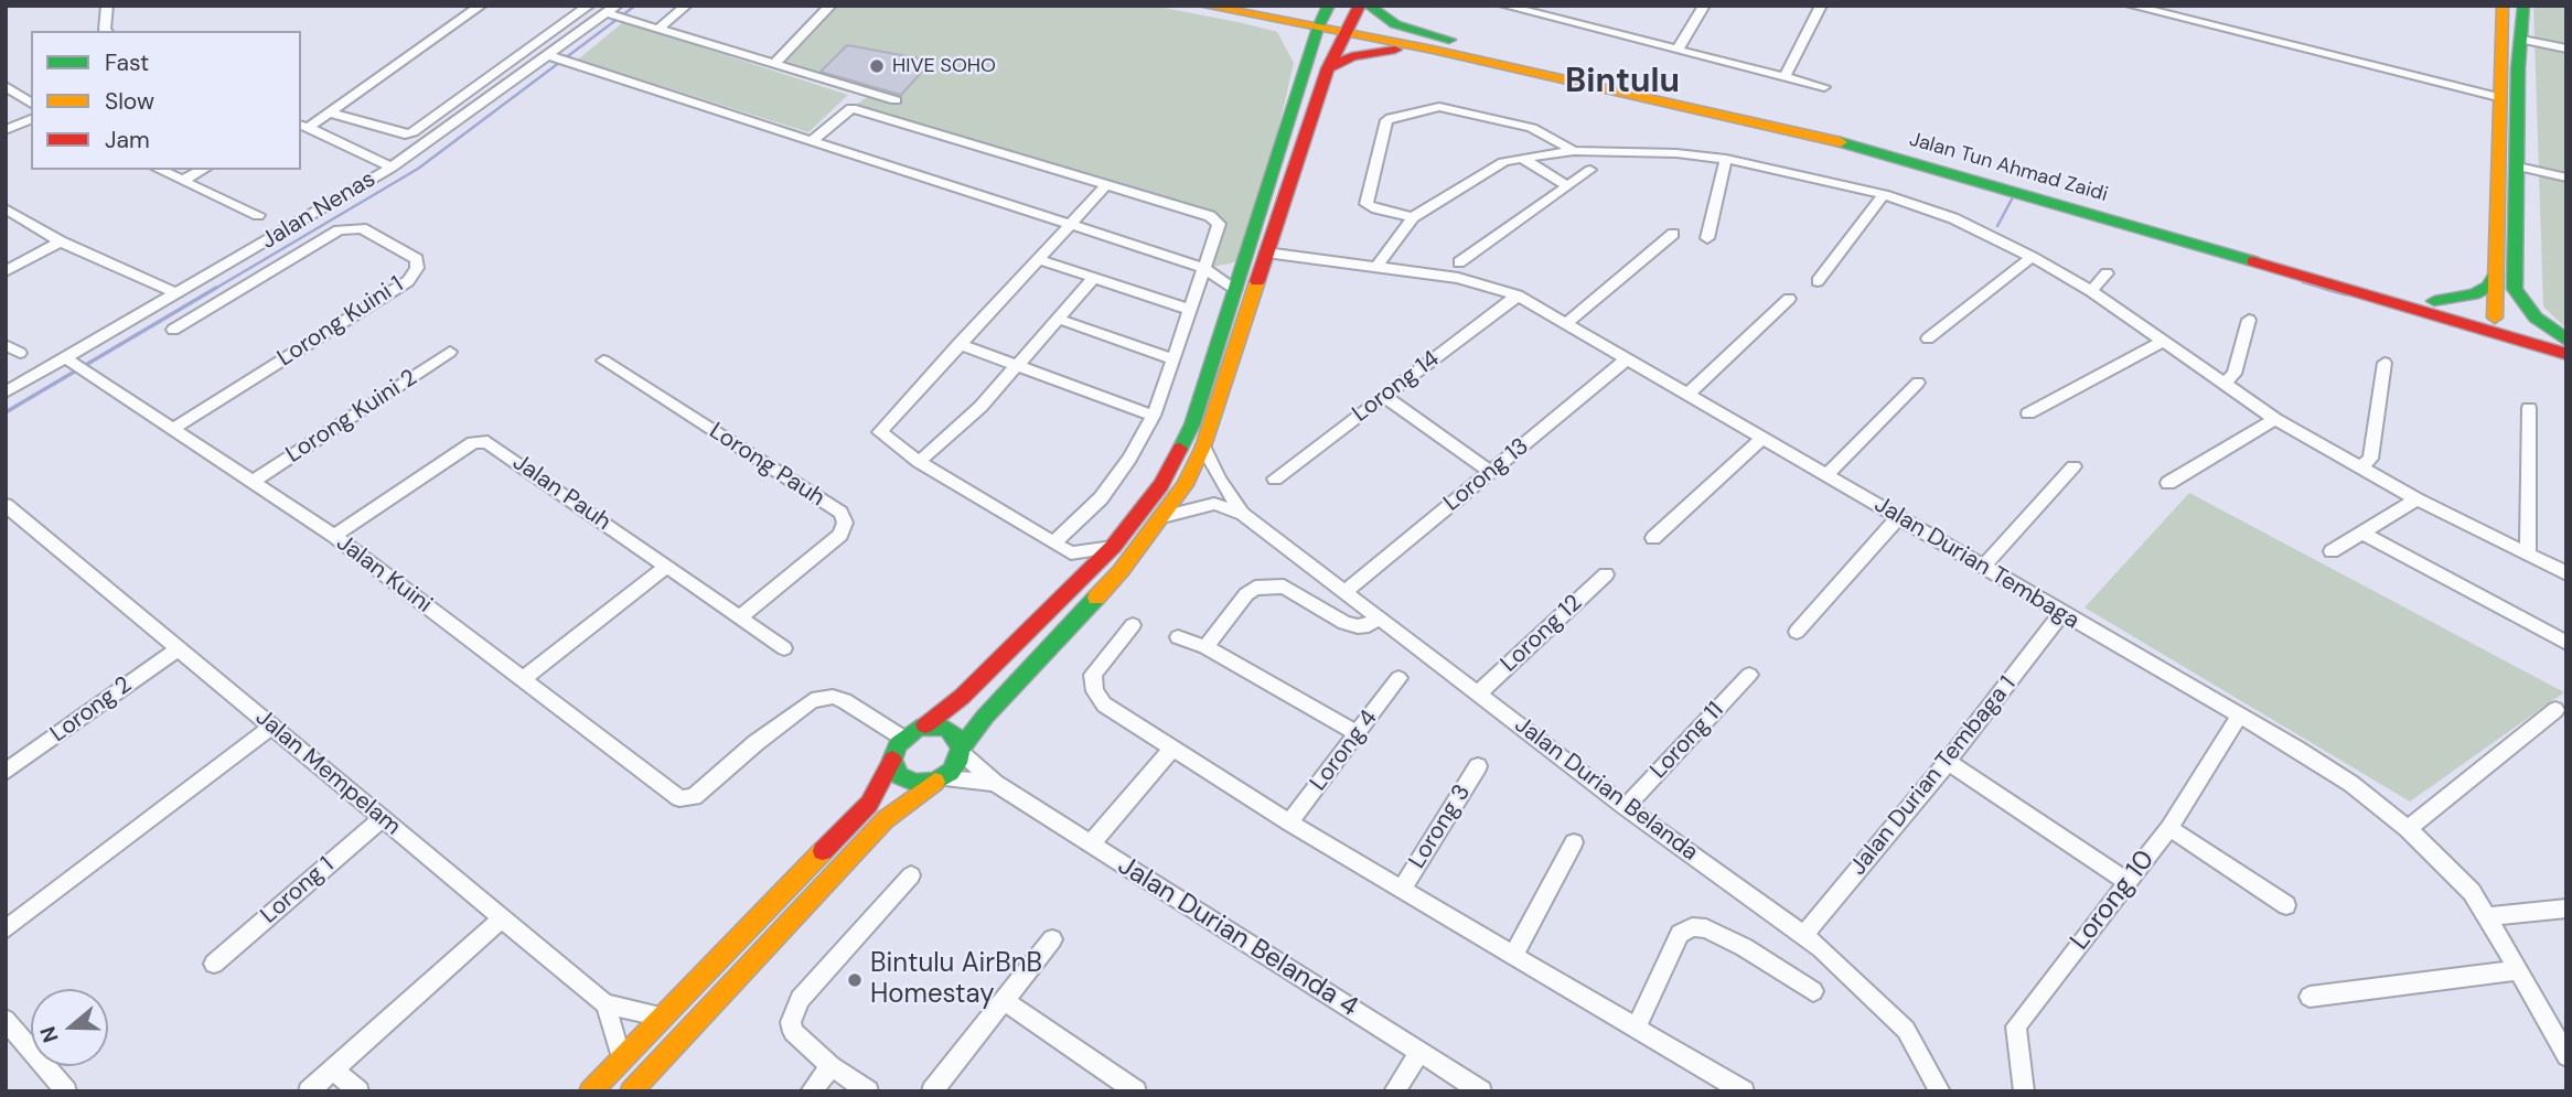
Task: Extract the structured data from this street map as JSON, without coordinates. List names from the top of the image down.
{
  "streets": {
    "street": [
      "Jalan Tun Ahmad Zaidi",
      "Jalan Nenas",
      "Lorong Kuini 1",
      "Lorong 14",
      "Lorong Kuini 2",
      "Lorong Pauh",
      "Lorong 13",
      "Jalan Pauh",
      "Jalan Durian Tembaga",
      "Jalan Kuini",
      "Lorong 12",
      "Lorong 2",
      "Lorong 11",
      "Lorong 4",
      "Jalan Mempelam",
      "Jalan Durian Tembaga 1",
      "Jalan Durian Belanda",
      "Lorong 3",
      "Lorong 1",
      "Lorong 10",
      "Jalan Durian Belanda 4"
    ]
  },
  "crossings": [
    ["Jalan Nenas", "Jalan Kuini"],
    ["Lorong Kuini 1", "Jalan Kuini"],
    ["Lorong 14", "Jalan Durian Tembaga"],
    ["Lorong Kuini 2", "Jalan Kuini"],
    ["Lorong Pauh", "Jalan Pauh"],
    ["Lorong 13", "Jalan Durian Tembaga"],
    ["Lorong 13", "Jalan Durian Belanda"],
    ["Jalan Pauh", "Jalan Kuini"],
    ["Jalan Durian Tembaga", "Jalan Durian Tembaga 1"],
    ["Jalan Durian Tembaga", "Lorong 10"],
    ["Jalan Kuini", "Jalan Durian Belanda 4"],
    ["Lorong 12", "Jalan Durian Belanda"],
    ["Lorong 2", "Jalan Mempelam"],
    ["Lorong 11", "Jalan Durian Belanda"],
    ["Jalan Mempelam", "Lorong 1"],
    ["Jalan Durian Tembaga 1", "Jalan Durian Belanda"]
  ],
  "districts": ["Bintulu"],
  "places": ["HIVE SOHO", "Bintulu AirBnB Homestay"],
  "legend": ["Fast", "Slow", "Jam"],
  "north": "left"
}
